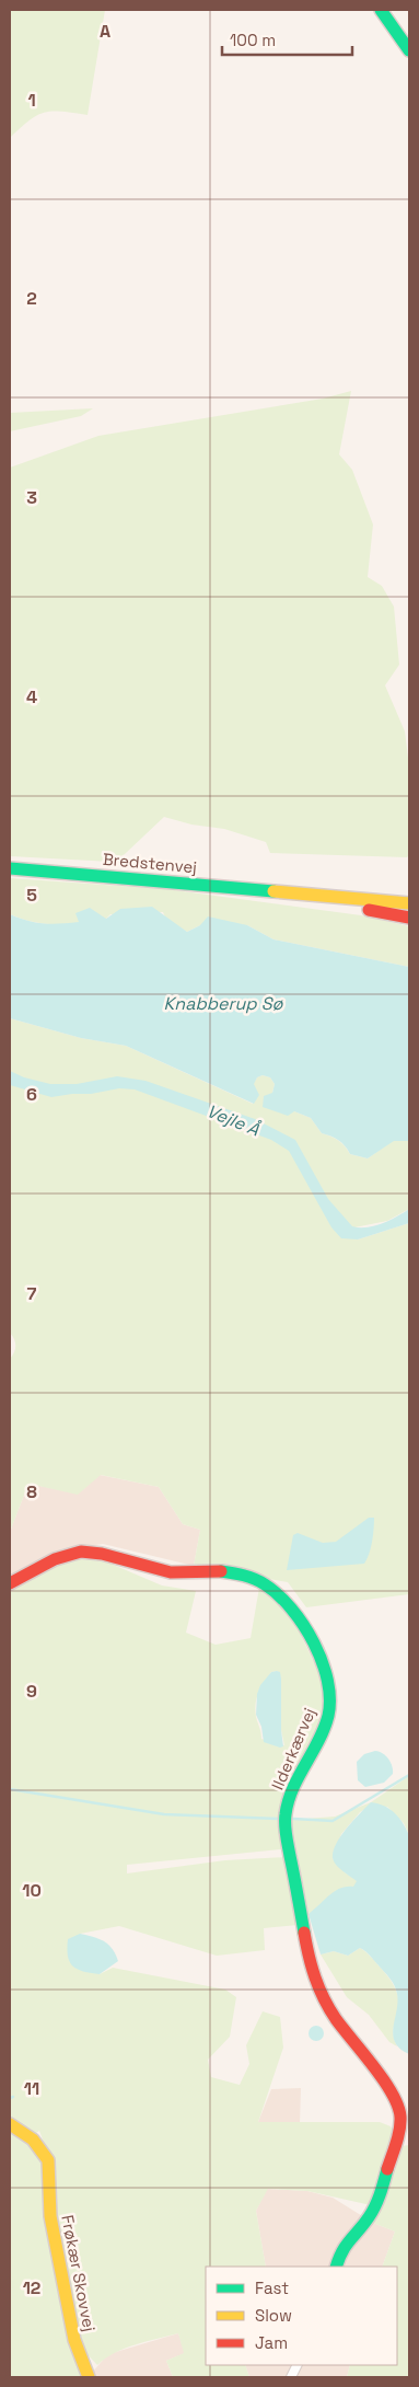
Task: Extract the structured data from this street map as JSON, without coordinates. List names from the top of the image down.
{
  "streets": {
    "main road": ["Bredstenvej", "Ilderkærvej", "Frøkær Skovvej"]
  },
  "water": ["Knabberup Sø", "Vejle Å"],
  "legend": ["Fast", "Slow", "Jam"],
  "scale_bar": "100 m",
  "grid": {
    "columns": ["A"],
    "rows": [
      "1",
      "2",
      "3",
      "4",
      "5",
      "6",
      "7",
      "8",
      "9",
      "10",
      "11",
      "12"
    ]
  }
}
